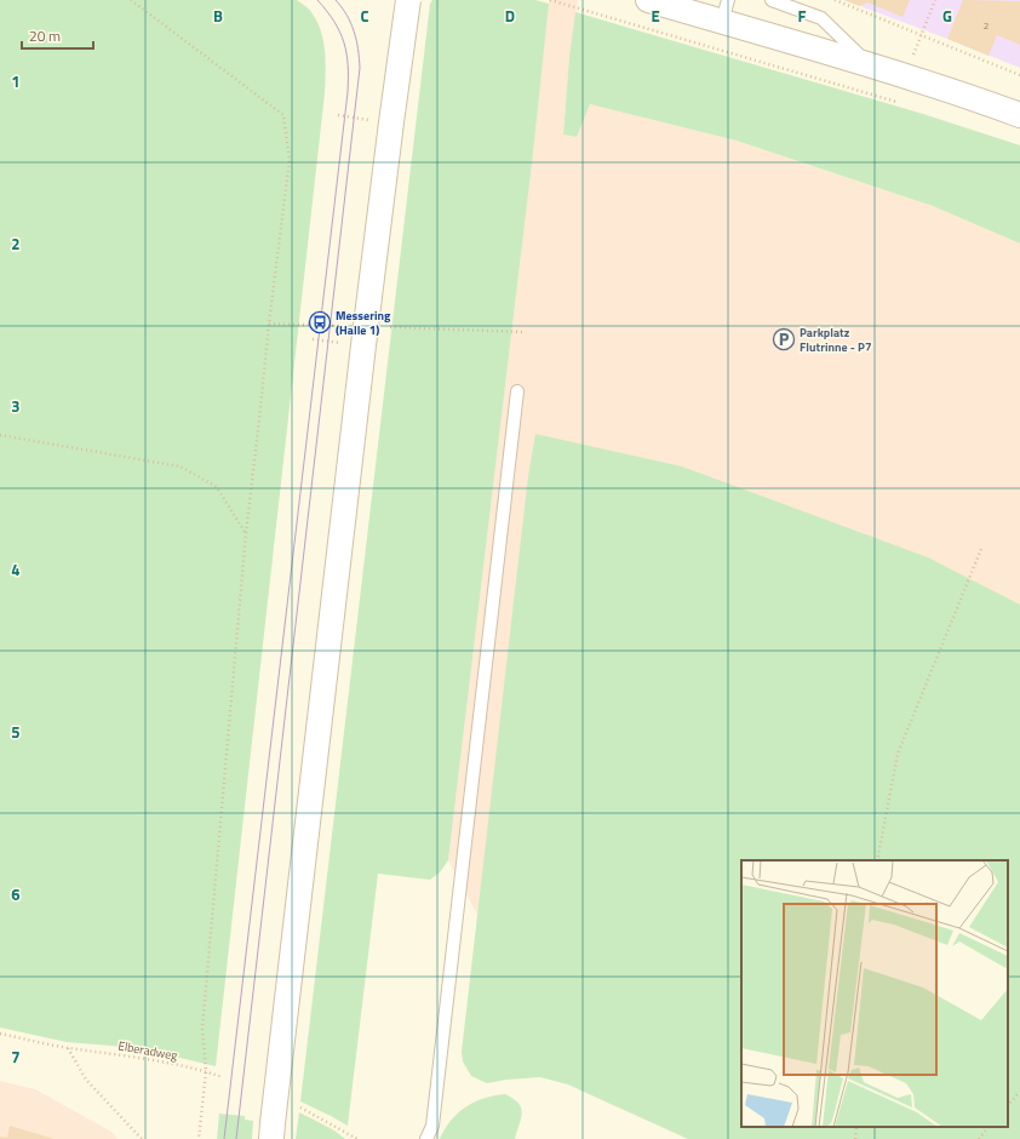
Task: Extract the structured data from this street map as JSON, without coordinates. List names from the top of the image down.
{
  "streets": {
    "path": ["Elberadweg"]
  },
  "places": {
    "bus stop": ["Messering (Halle 1)"],
    "parking": ["Parkplatz Flutrinne - P7"]
  },
  "house_numbers": ["2"],
  "scale_bar": "20 m",
  "grid": {
    "columns": [
      "B",
      "C",
      "D",
      "E",
      "F",
      "G"
    ],
    "rows": [
      "1",
      "2",
      "3",
      "4",
      "5",
      "6",
      "7"
    ]
  }
}
